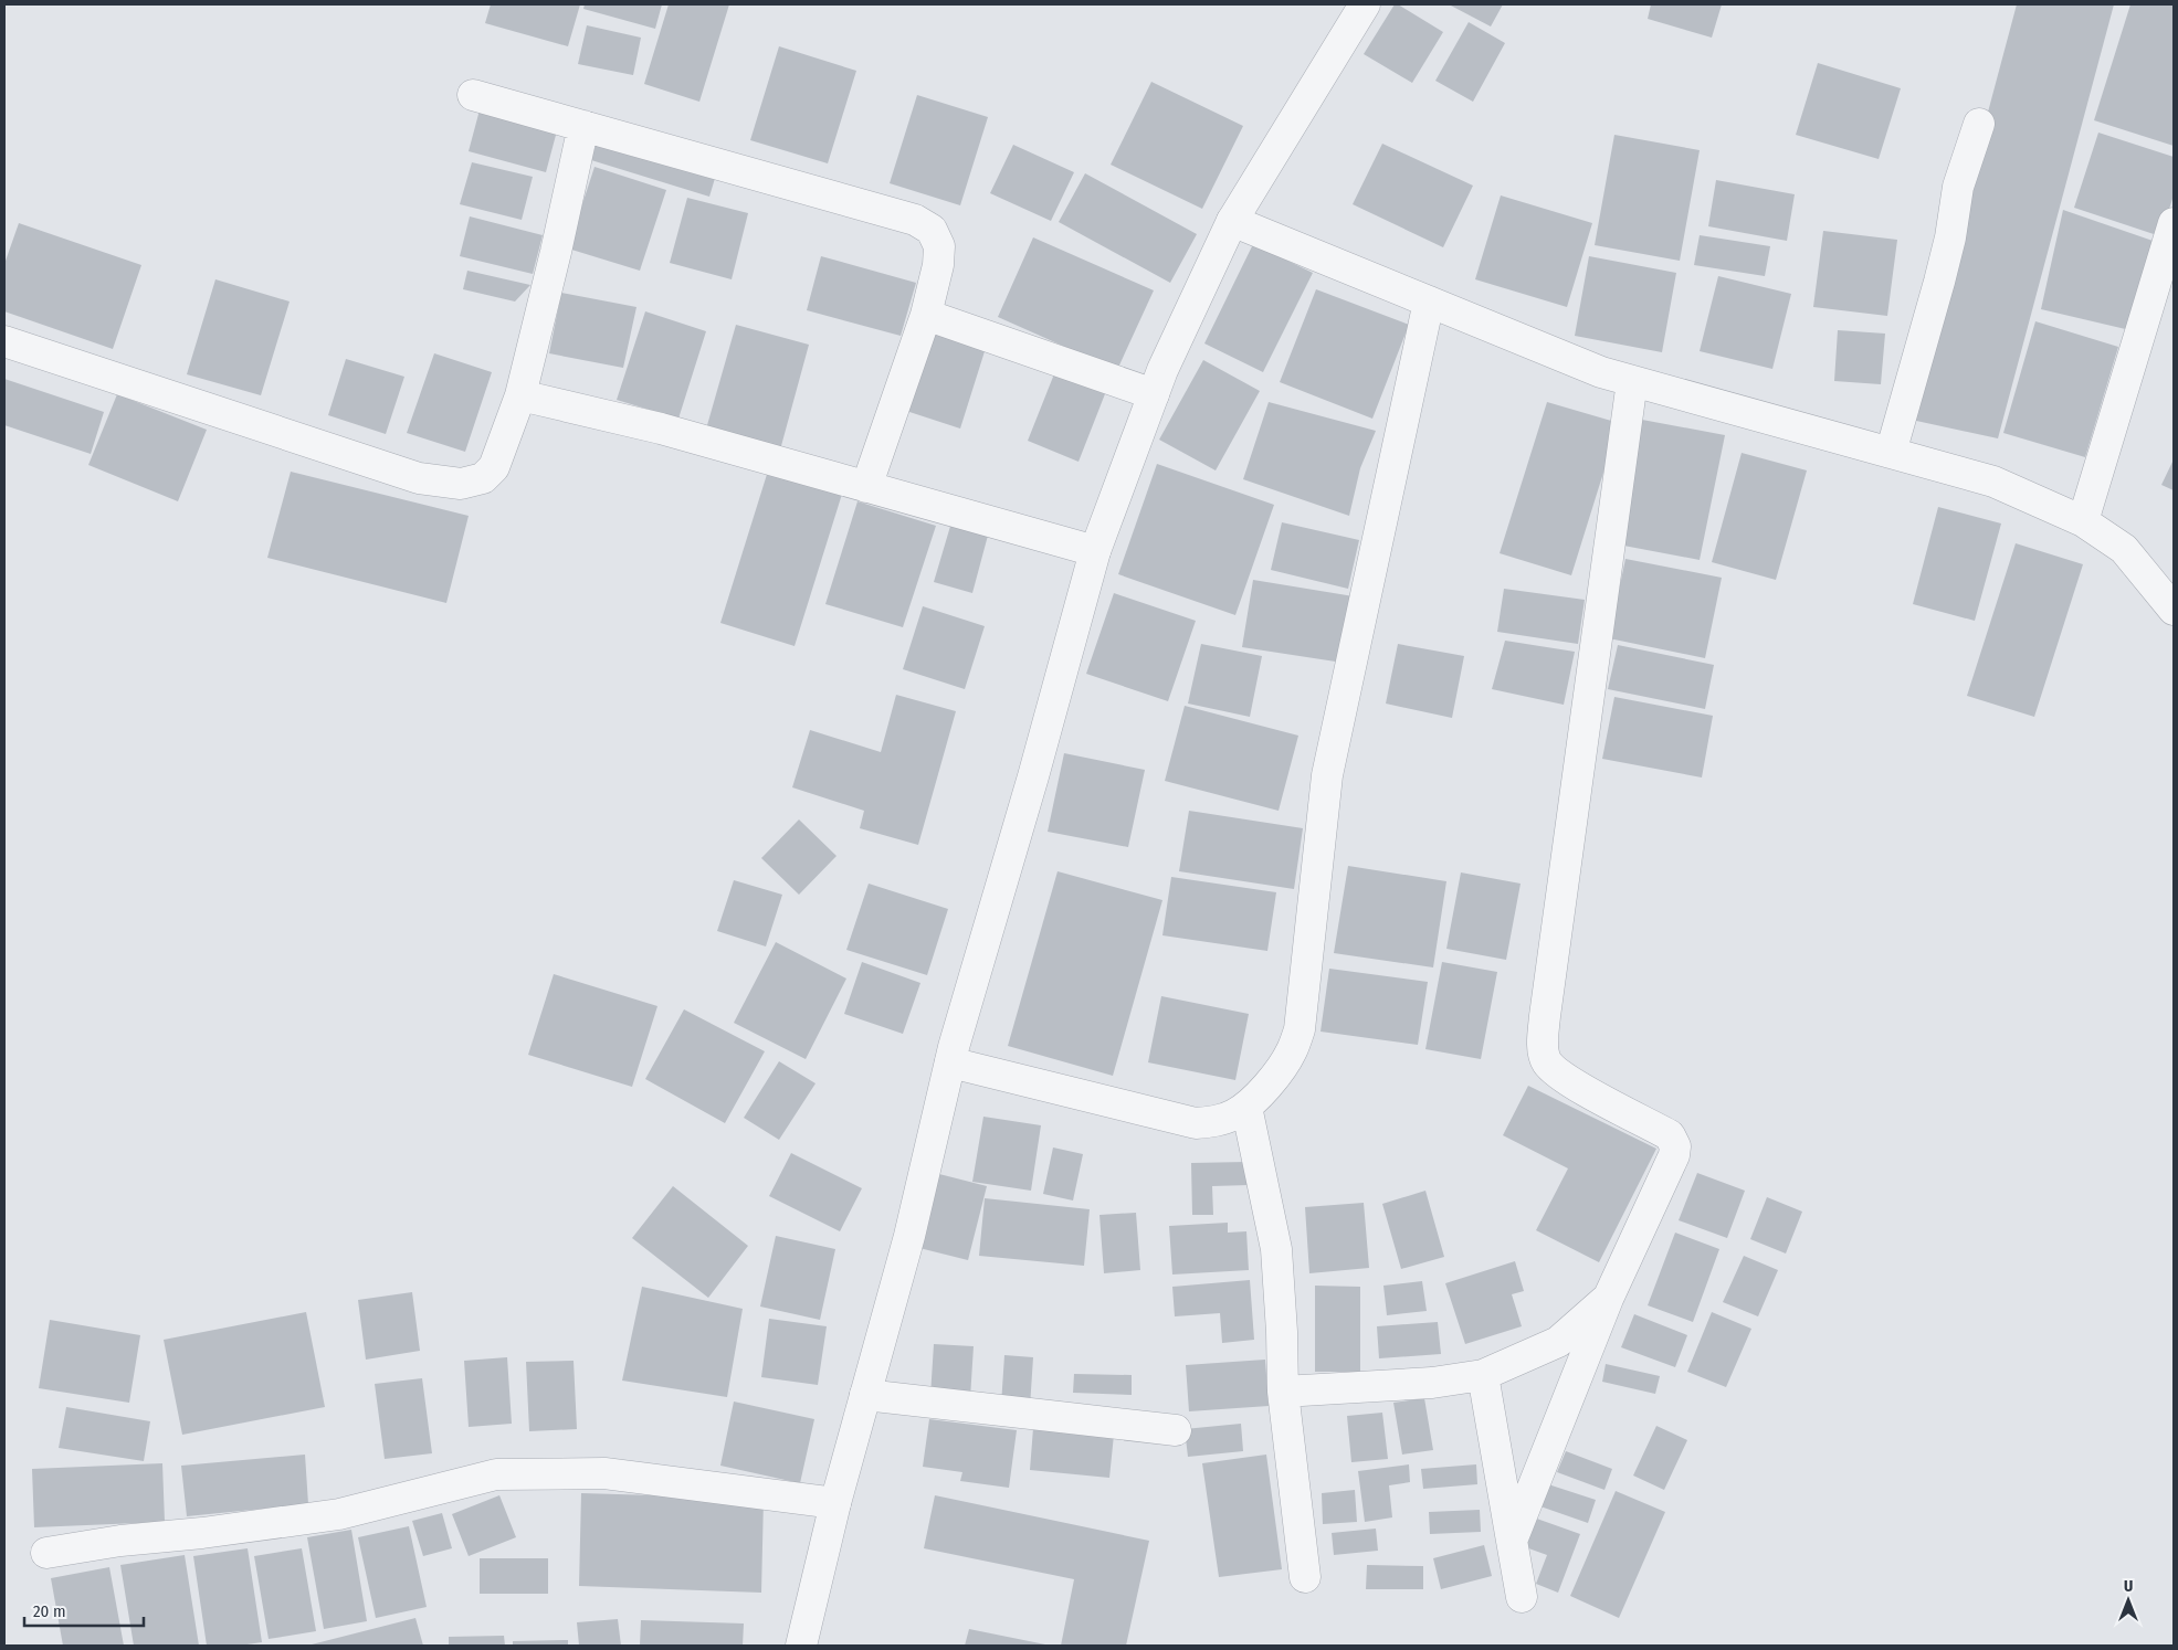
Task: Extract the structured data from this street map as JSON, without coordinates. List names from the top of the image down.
{
  "scale_bar": "20 m",
  "north": "top"
}
